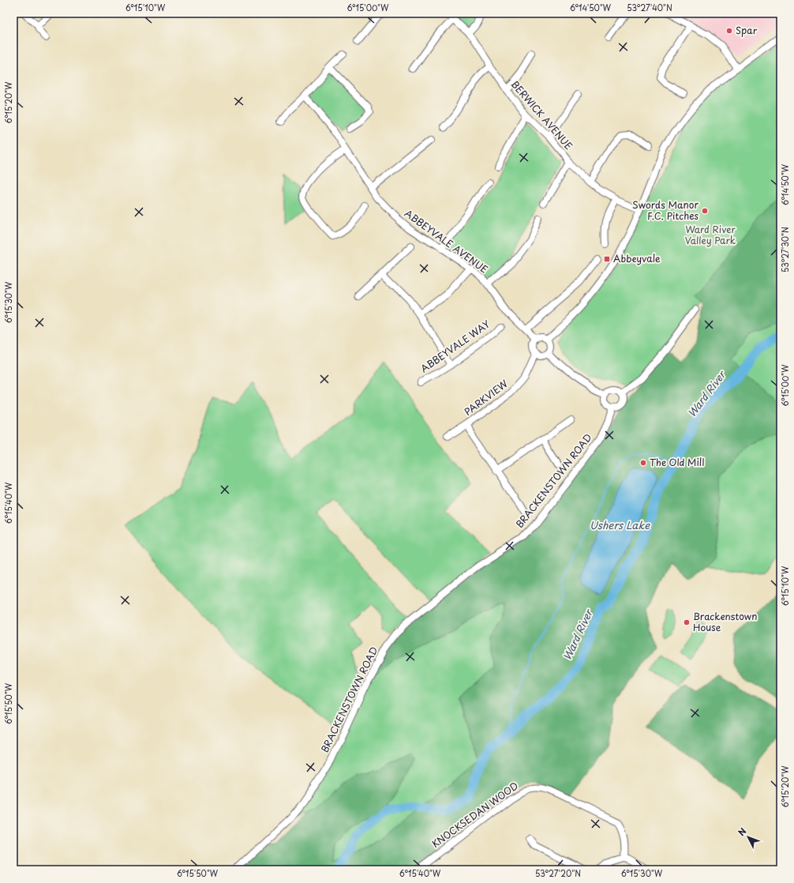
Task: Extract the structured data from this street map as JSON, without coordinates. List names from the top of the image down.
{
  "streets": {
    "street": [
      "BERWICK AVENUE",
      "ABBEYVALE AVENUE",
      "ABBEYVALE WAY",
      "PARKVIEW",
      "BRACKENSTOWN ROAD",
      "KNOCKSEDAN WOOD"
    ]
  },
  "crossings": [
    ["ABBEYVALE AVENUE", "PARKVIEW"]
  ],
  "water": ["Ward River", "Ushers Lake"],
  "parks": ["Ward River Valley Park"],
  "places": {
    "other": [
      "Spar",
      "Swords Manor F.C. Pitches",
      "The Old Mill",
      "Brackenstown House"
    ],
    "transit": ["Abbeyvale"]
  },
  "north": "top left",
  "coordinates": [
    "6°15'10\"W",
    "6°15'00\"W",
    "6°14'50\"W",
    "53°27'40\"N",
    "6°15'20\"W",
    "53°27'30\"N",
    "6°15'30\"W",
    "6°15'40\"W",
    "6°15'50\"W",
    "53°27'20\"N"
  ]
}
